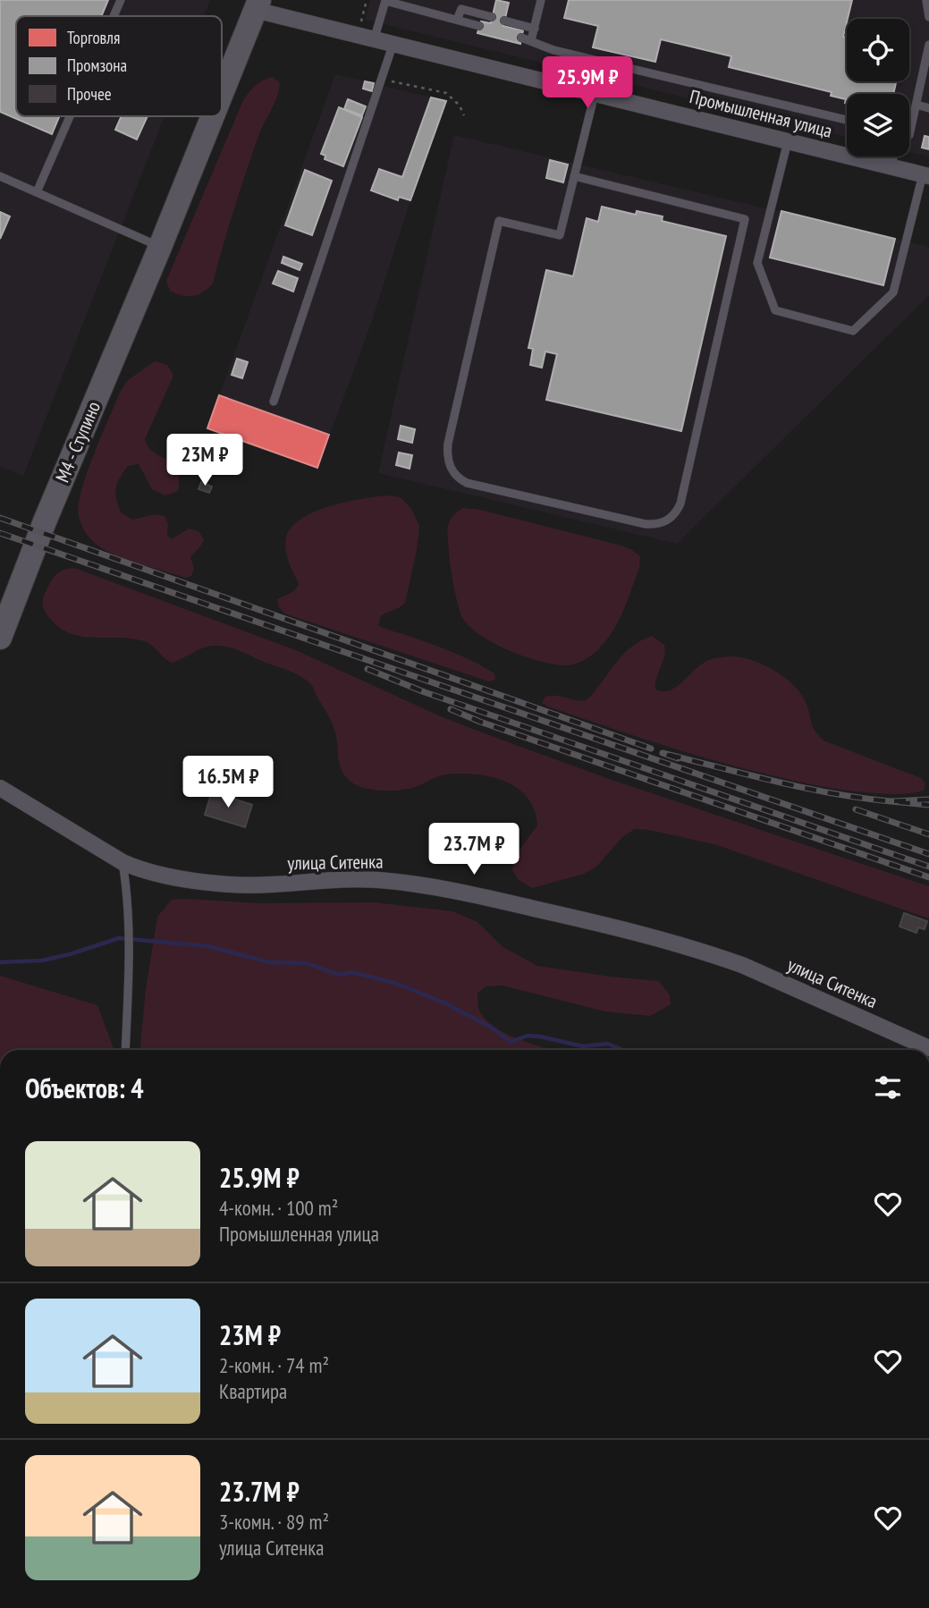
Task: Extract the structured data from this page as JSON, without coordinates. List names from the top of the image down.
{
  "streets": {
    "main road": ["М4 - Ступино"],
    "street": ["Промышленная улица", "улица Ситенка"]
  },
  "crossings": [
    ["Промышленная улица", "М4 - Ступино"]
  ],
  "legend": ["Торговля", "Промзона", "Прочее"],
  "page": {
    "price": [
      "25.9M ₽",
      "23M ₽",
      "16.5M ₽",
      "23.7M ₽"
    ],
    "heading": "Объектов: 4",
    "list": [
      {
        "name": "25.9M ₽",
        "note": "4-комн. · 100 m² · Промышленная улица"
      },
      {
        "name": "23M ₽",
        "note": "2-комн. · 74 m² · Квартира"
      },
      {
        "name": "23.7M ₽",
        "note": "3-комн. · 89 m² · улица Ситенка"
      }
    ]
  }
}
